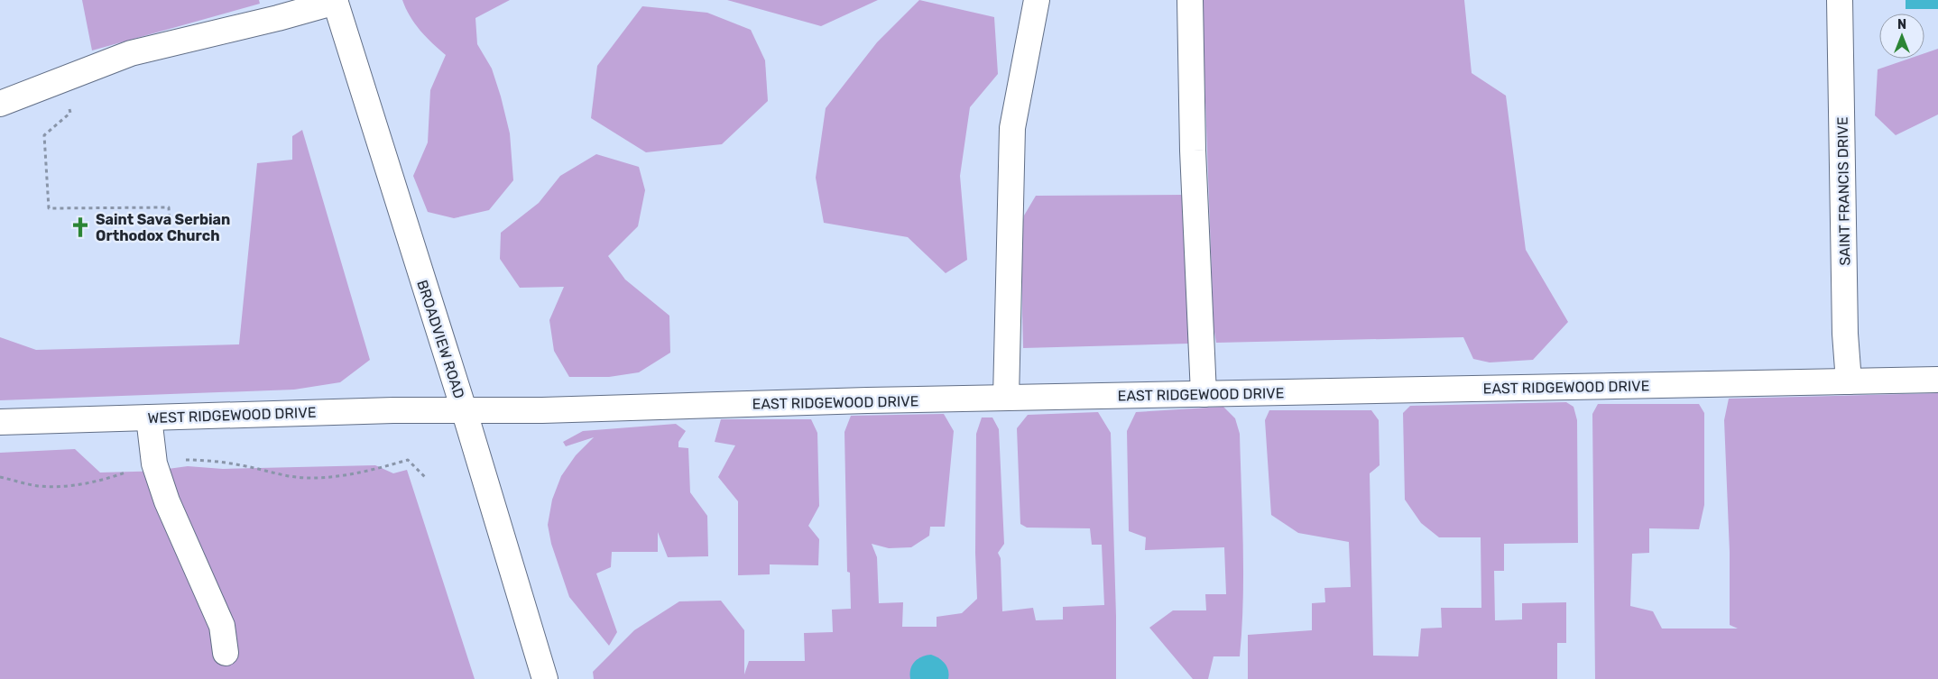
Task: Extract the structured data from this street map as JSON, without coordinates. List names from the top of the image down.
{
  "streets": {
    "street": [
      "SAINT FRANCIS DRIVE",
      "BROADVIEW ROAD",
      "EAST RIDGEWOOD DRIVE",
      "WEST RIDGEWOOD DRIVE"
    ]
  },
  "crossings": [
    ["SAINT FRANCIS DRIVE", "EAST RIDGEWOOD DRIVE"],
    ["BROADVIEW ROAD", "EAST RIDGEWOOD DRIVE"],
    ["BROADVIEW ROAD", "WEST RIDGEWOOD DRIVE"],
    ["EAST RIDGEWOOD DRIVE", "WEST RIDGEWOOD DRIVE"]
  ],
  "places": {
    "church": ["Saint Sava Serbian Orthodox Church"]
  },
  "north": "top"
}
